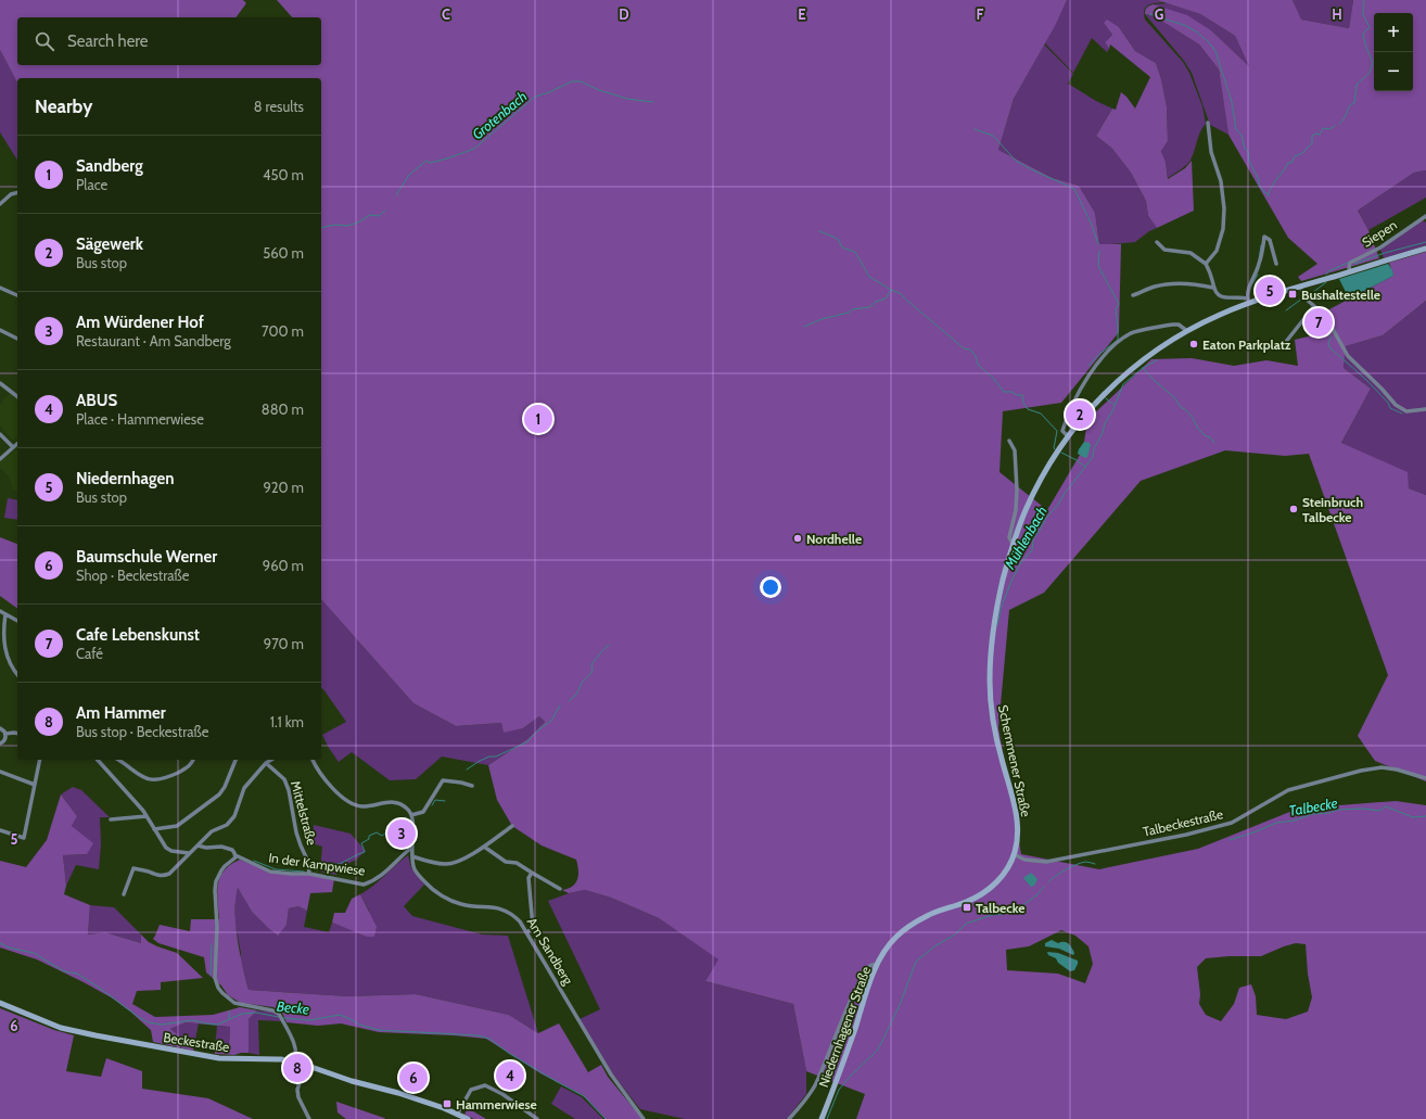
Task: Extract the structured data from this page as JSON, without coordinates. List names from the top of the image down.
{
  "streets": {
    "main road": ["Schemmener Straße", "Niedernhagener Straße", "Beckestraße"],
    "street": [
      "Siepen",
      "Mittelstraße",
      "Talbeckestraße",
      "In der Kampwiese",
      "Am Sandberg"
    ]
  },
  "crossings": [
    ["Siepen", "Schemmener Straße"],
    ["Schemmener Straße", "Talbeckestraße"],
    ["Schemmener Straße", "Niedernhagener Straße"],
    ["Mittelstraße", "In der Kampwiese"],
    ["Talbeckestraße", "Niedernhagener Straße"],
    ["In der Kampwiese", "Am Sandberg"]
  ],
  "water": [
    "Grotenbach",
    "Mühlenbach",
    "Talbecke",
    "Becke"
  ],
  "places": {
    "transit": ["Bushaltestelle", "Talbecke", "Hammerwiese"],
    "other": ["Eaton Parkplatz", "Steinbruch Talbecke", "Nordhelle"]
  },
  "page": {
    "map_buttons": ["+", "−"],
    "search": "Search here",
    "heading": ["Nearby", "8 results"],
    "list": [
      {
        "mark": "1",
        "name": "Sandberg",
        "note": "Place",
        "value": "450 m"
      },
      {
        "mark": "2",
        "name": "Sägewerk",
        "note": "Bus stop",
        "value": "560 m"
      },
      {
        "mark": "3",
        "name": "Am Würdener Hof",
        "note": "Restaurant · Am Sandberg",
        "value": "700 m"
      },
      {
        "mark": "4",
        "name": "ABUS",
        "note": "Place · Hammerwiese",
        "value": "880 m"
      },
      {
        "mark": "5",
        "name": "Niedernhagen",
        "note": "Bus stop",
        "value": "920 m"
      },
      {
        "mark": "6",
        "name": "Baumschule Werner",
        "note": "Shop · Beckestraße",
        "value": "960 m"
      },
      {
        "mark": "7",
        "name": "Cafe Lebenskunst",
        "note": "Café",
        "value": "970 m"
      },
      {
        "mark": "8",
        "name": "Am Hammer",
        "note": "Bus stop · Beckestraße",
        "value": "1.1 km"
      }
    ],
    "pins": [
      "5",
      "7",
      "2",
      "1",
      "3",
      "8",
      "4",
      "6"
    ]
  },
  "grid": {
    "columns": [
      "C",
      "D",
      "E",
      "F",
      "G",
      "H"
    ],
    "rows": ["5", "6"]
  }
}
